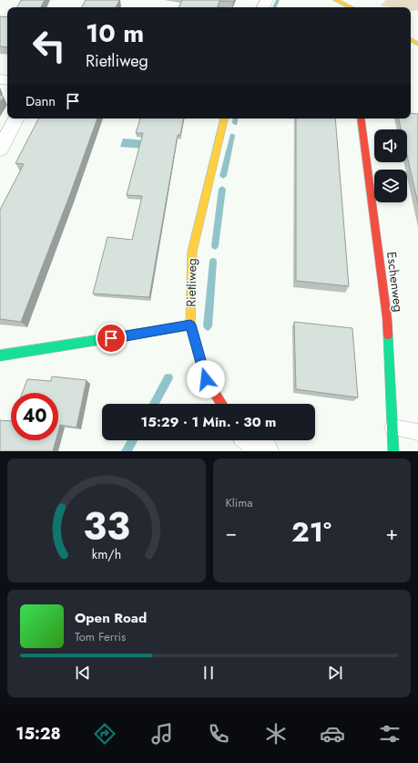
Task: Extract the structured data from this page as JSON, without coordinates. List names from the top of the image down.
{
  "streets": {
    "street": ["Eschenweg", "Rietliweg"]
  },
  "page": {
    "turn": ["10 m", "Rietliweg"],
    "then": "Dann",
    "limit": "40",
    "trip": "15:29 · 1 Min. · 30 m",
    "tile": "Klima",
    "heat": ["−", "21°", "+"],
    "song": ["Open Road", "Tom Ferris"],
    "tabs": "15:28",
    "gauge": ["33", "km/h"]
  }
}
